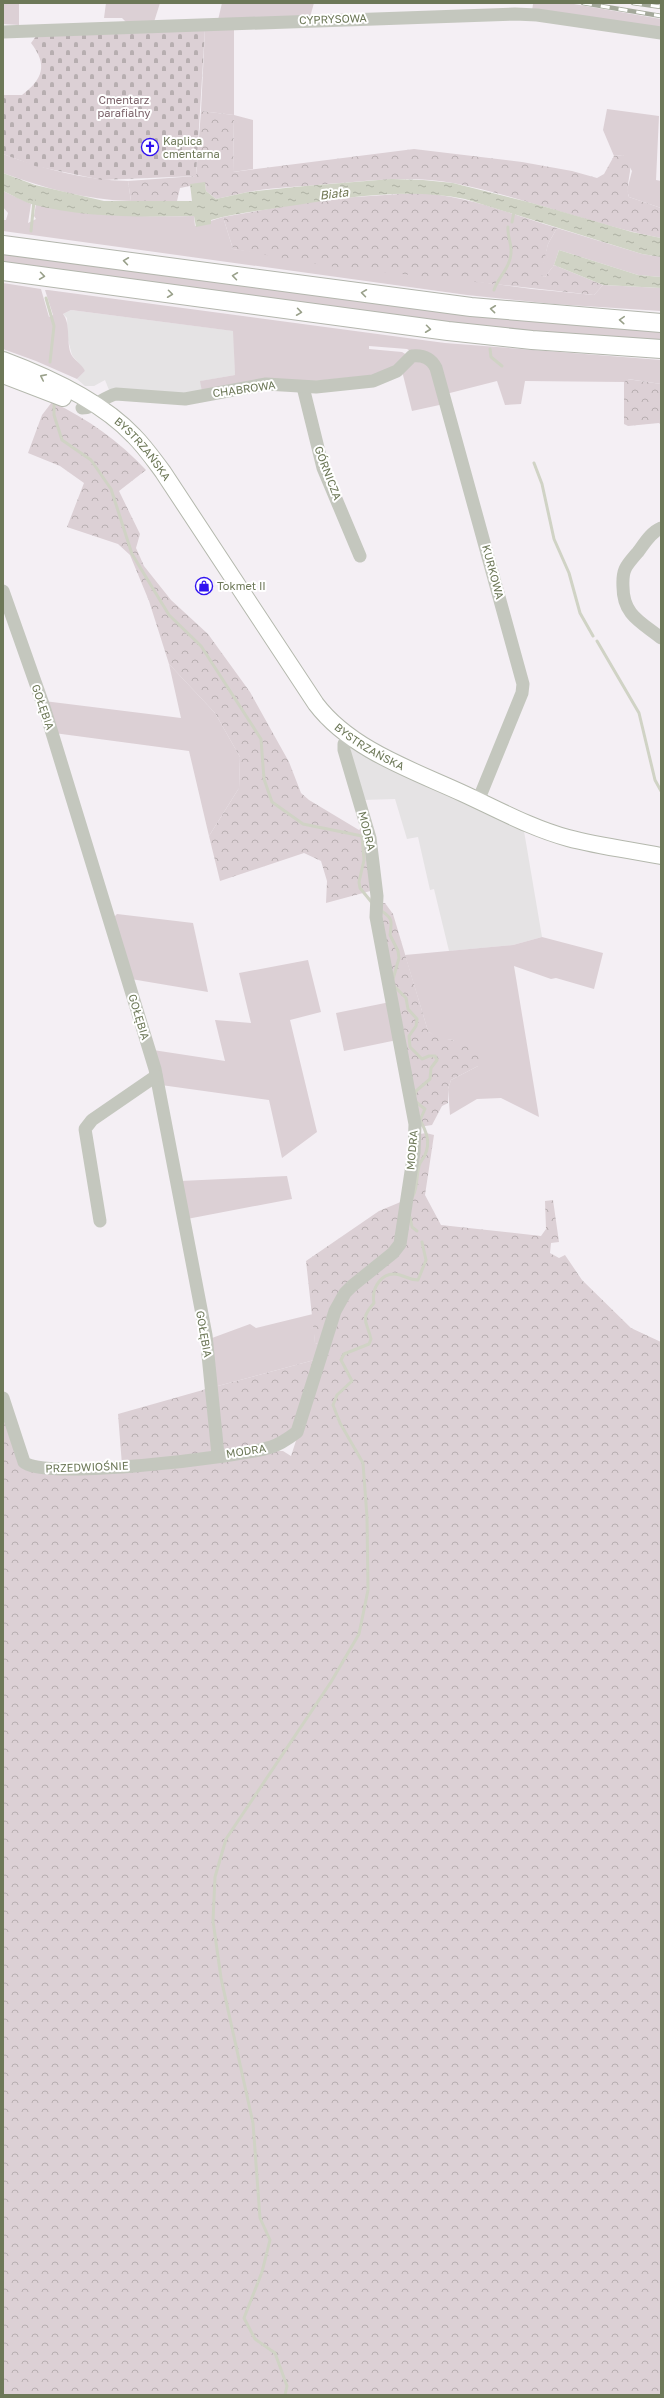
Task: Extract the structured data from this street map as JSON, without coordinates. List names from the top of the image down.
{
  "streets": {
    "main road": ["BYSTRZAŃSKA"],
    "street": [
      "CYPRYSOWA",
      "CHABROWA",
      "GÓRNICZA",
      "KURKOWA",
      "GOŁĘBIA",
      "MODRA",
      "PRZEDWIOŚNIE"
    ]
  },
  "crossings": [
    ["CHABROWA", "BYSTRZAŃSKA"],
    ["CHABROWA", "GÓRNICZA"],
    ["CHABROWA", "KURKOWA"],
    ["BYSTRZAŃSKA", "KURKOWA"],
    ["BYSTRZAŃSKA", "MODRA"],
    ["GOŁĘBIA", "MODRA"],
    ["GOŁĘBIA", "PRZEDWIOŚNIE"],
    ["MODRA", "PRZEDWIOŚNIE"]
  ],
  "water": ["Biała"],
  "parks": ["Cmentarz parafialny"],
  "places": {
    "church": ["Kaplica cmentarna"],
    "shop": ["Tokmet II"]
  }
}
